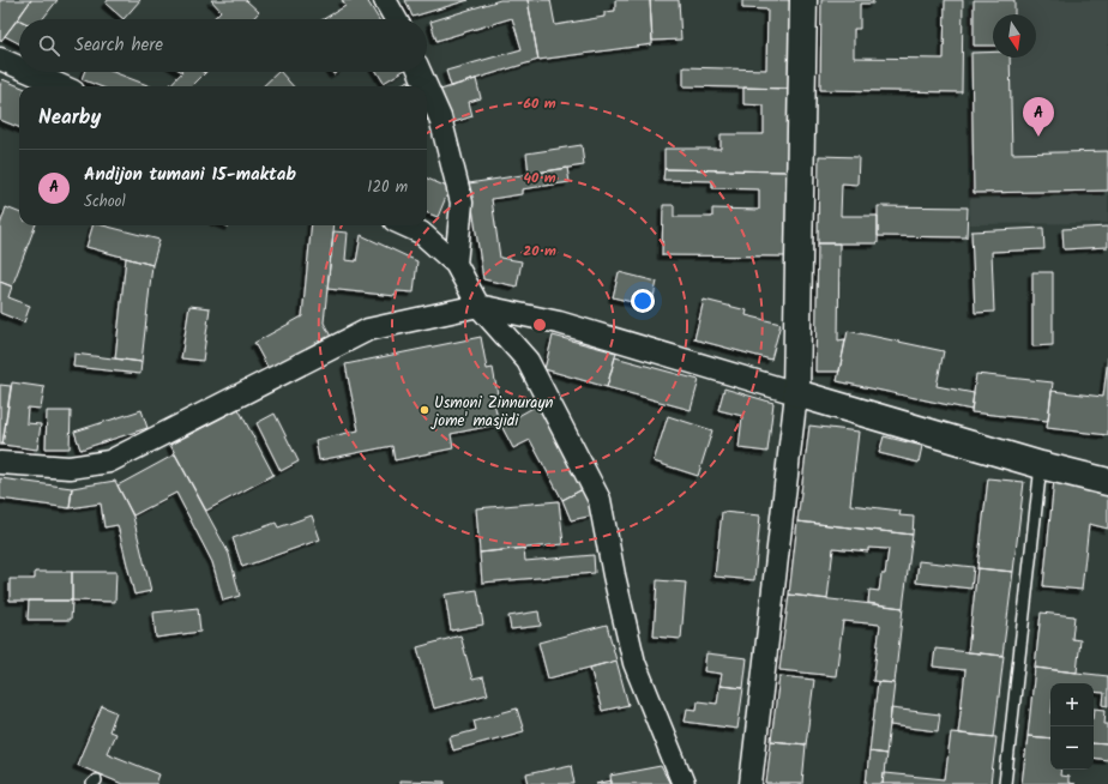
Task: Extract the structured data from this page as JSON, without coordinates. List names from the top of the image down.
{
  "places": ["Usmoni Zinnurayn jome' masjidi"],
  "north": "bottom",
  "page": {
    "search": "Search here",
    "heading": "Nearby",
    "pins": "A",
    "list": [
      {
        "mark": "A",
        "name": "Andijon tumani 15-maktab",
        "note": "School",
        "value": "120 m"
      }
    ],
    "map_buttons": ["+", "−"]
  },
  "rings": ["60 m", "40 m", "20 m"]
}
